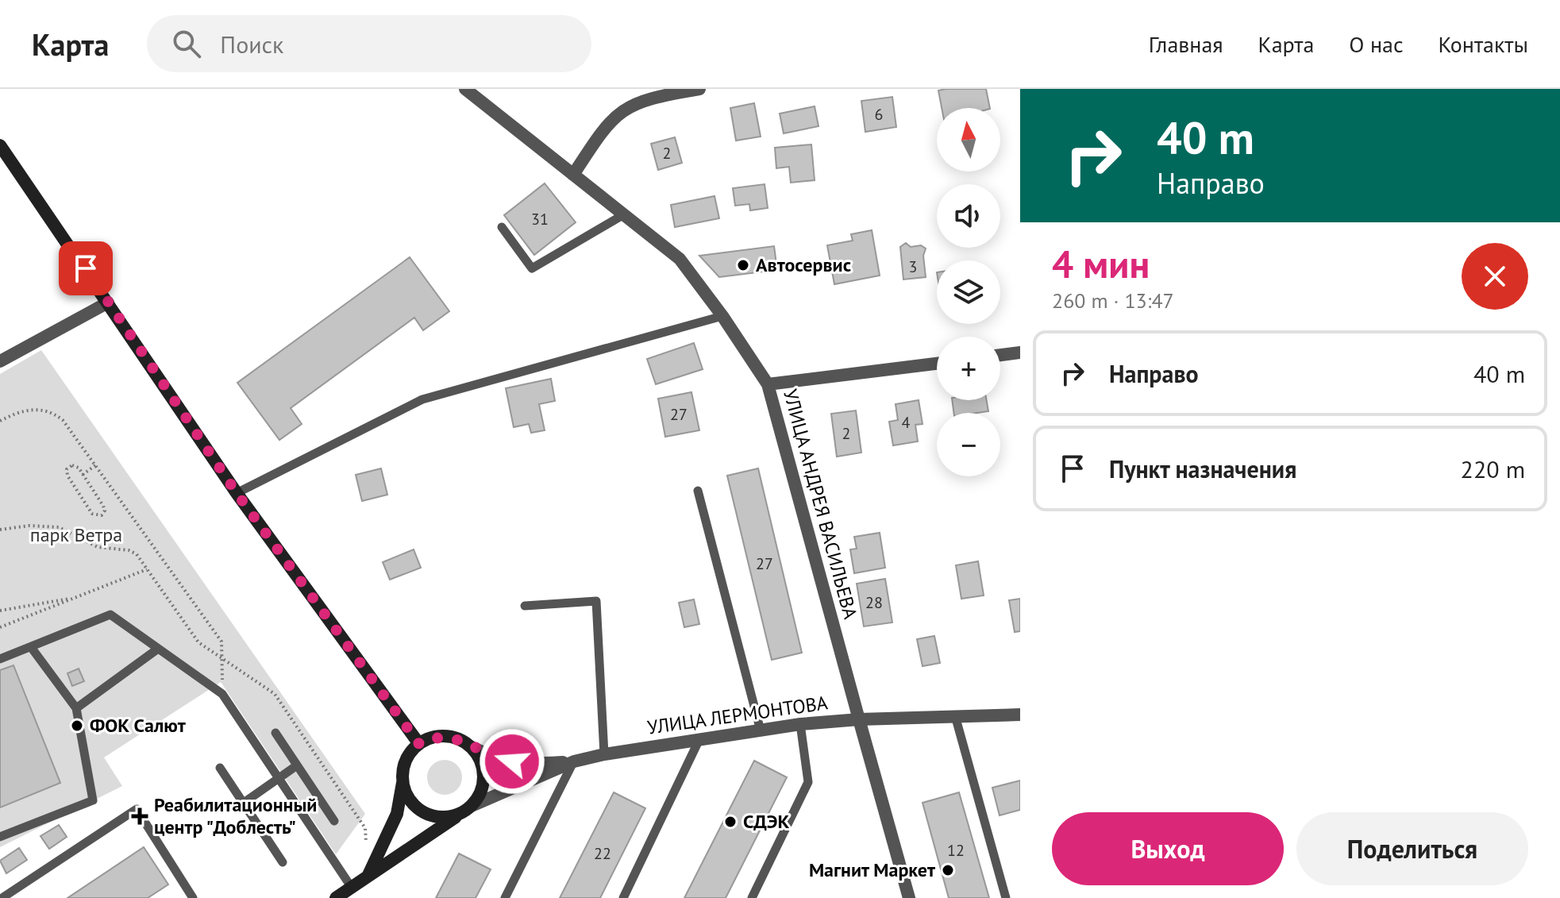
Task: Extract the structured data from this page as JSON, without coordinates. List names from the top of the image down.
{
  "streets": {
    "main road": ["УЛИЦА ЛЕРМОНТОВА"],
    "street": ["УЛИЦА АНДРЕЯ ВАСИЛЬЕВА"]
  },
  "crossings": [
    ["УЛИЦА АНДРЕЯ ВАСИЛЬЕВА", "УЛИЦА ЛЕРМОНТОВА"]
  ],
  "parks": ["парк Ветра"],
  "places": {
    "other": [
      "Автосервис",
      "ФОК Салют",
      "СДЭК",
      "Магнит Маркет"
    ],
    "health": ["Реабилитационный центр \"Доблесть\""]
  },
  "house_numbers": [
    "6",
    "2",
    "31",
    "3",
    "27",
    "4",
    "2",
    "27",
    "28",
    "12",
    "22"
  ],
  "north": "top",
  "page": {
    "header": "Карта",
    "search": "Поиск",
    "nav": [
      "Главная",
      "Карта",
      "О нас",
      "Контакты"
    ],
    "turn": ["40 m", "Направо"],
    "map_buttons": ["+", "−"],
    "heading": ["4 мин", "260 m · 13:47"],
    "list": [
      {
        "name": "Направо",
        "value": "40 m"
      },
      {
        "name": "Пункт назначения",
        "value": "220 m"
      }
    ],
    "buttons": ["Выход", "Поделиться"]
  }
}
